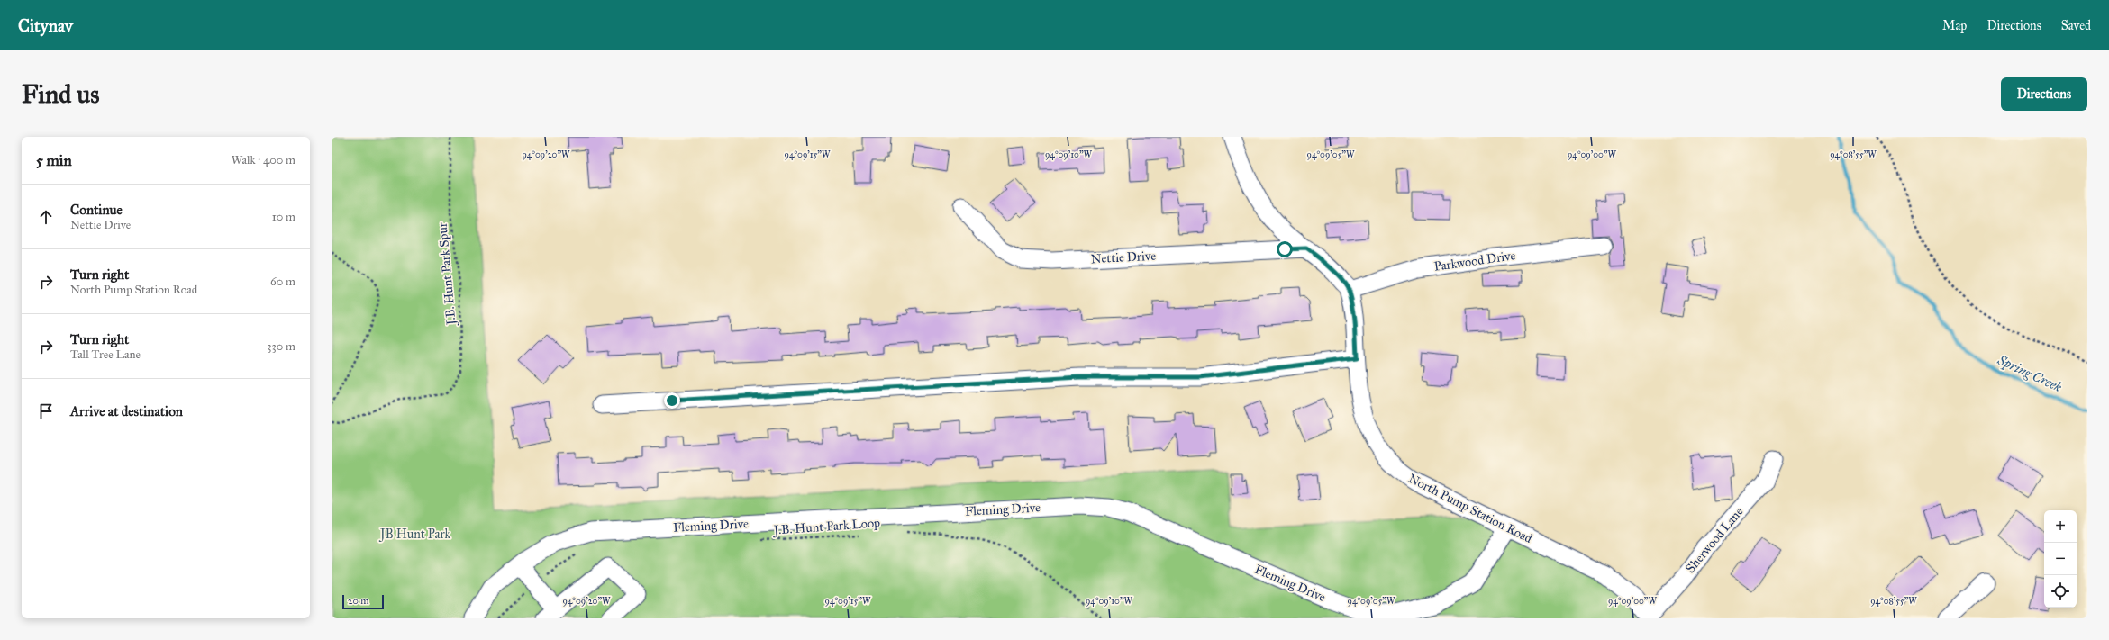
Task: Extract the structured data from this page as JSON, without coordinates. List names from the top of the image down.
{
  "streets": {
    "street": [
      "Nettie Drive",
      "Parkwood Drive",
      "North Pump Station Road",
      "Fleming Drive",
      "Sherwood Lane"
    ],
    "path": ["J.B. Hunt Park Spur", "J.B. Hunt Park Loop"]
  },
  "crossings": [
    ["Nettie Drive", "North Pump Station Road"],
    ["Parkwood Drive", "North Pump Station Road"],
    ["North Pump Station Road", "Fleming Drive"],
    ["North Pump Station Road", "Sherwood Lane"]
  ],
  "water": ["Spring Creek"],
  "parks": ["JB Hunt Park"],
  "scale_bar": "20 m",
  "page": {
    "header": "Citynav",
    "nav": ["Map", "Directions", "Saved"],
    "buttons": "Directions",
    "title": "Find us",
    "heading": ["5 min", "Walk · 400 m"],
    "list": [
      ["Continue", "Nettie Drive", "10 m"],
      ["Turn right", "North Pump Station Road", "60 m"],
      ["Turn right", "Tall Tree Lane", "330 m"],
      "Arrive at destination"
    ],
    "map_buttons": ["+", "−"],
    "scale": "20 m"
  },
  "coordinates": [
    "94°09'20\"W",
    "94°09'15\"W",
    "94°09'10\"W",
    "94°09'05\"W",
    "94°09'00\"W",
    "94°08'55\"W"
  ]
}
